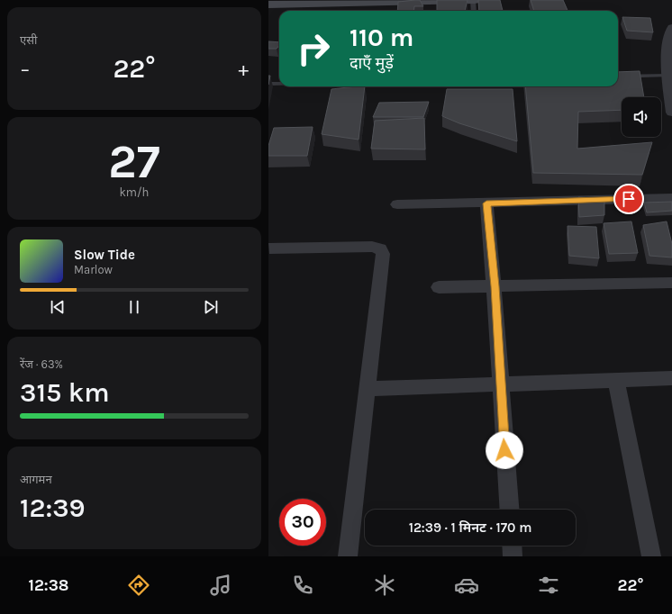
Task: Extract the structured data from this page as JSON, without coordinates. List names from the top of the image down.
{
  "page": {
    "tile": [
      "एसी",
      ["27", "km/h"],
      ["रेंज · 63%", "315 km"],
      ["आगमन", "12:39"]
    ],
    "turn": ["110 m", "दाएँ मुड़ें"],
    "heat": ["−", "22°", "+"],
    "song": ["Slow Tide", "Marlow"],
    "limit": "30",
    "trip": "12:39 · 1 मिनट · 170 m",
    "tabs": ["12:38", "22°"]
  }
}
